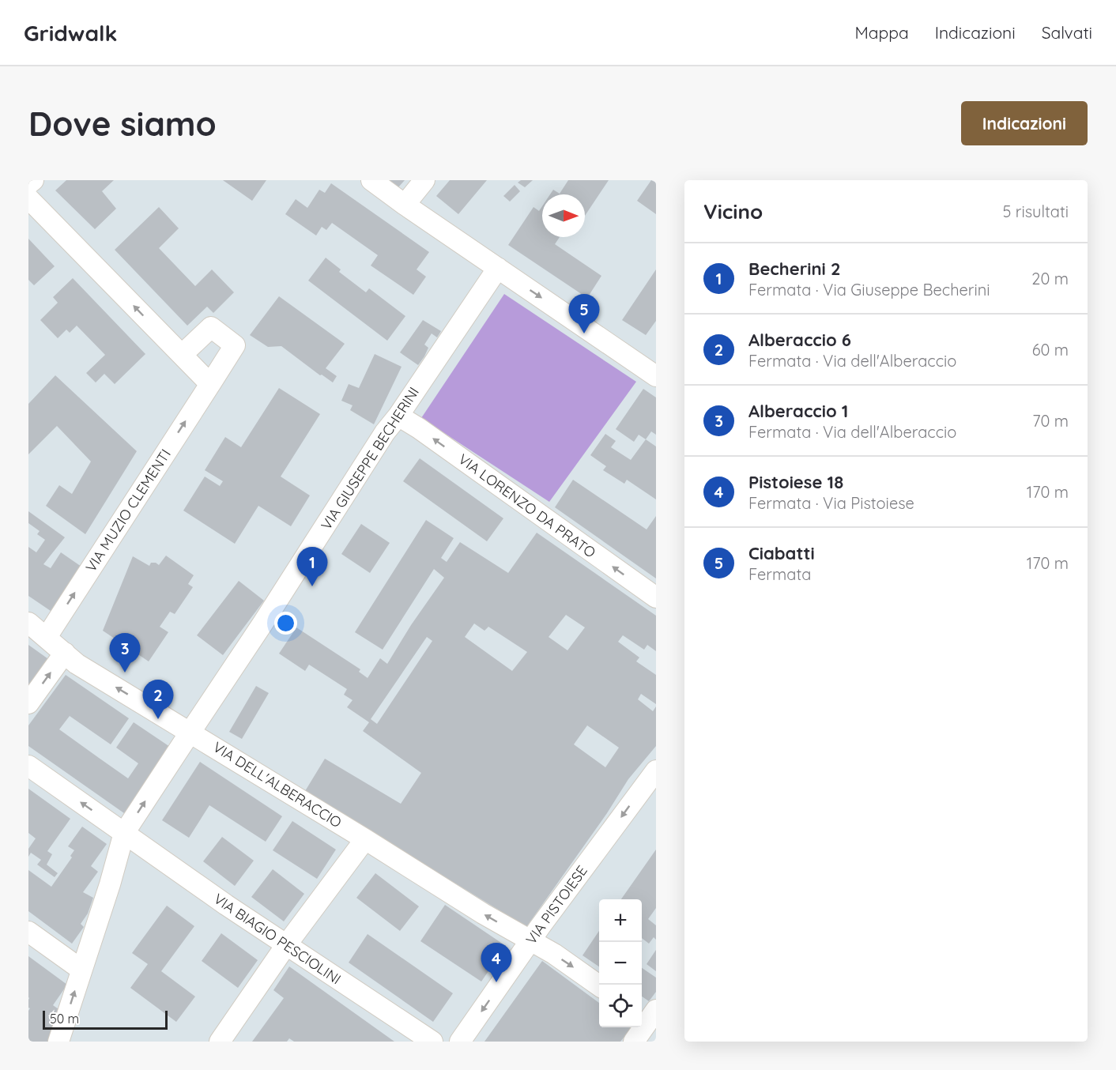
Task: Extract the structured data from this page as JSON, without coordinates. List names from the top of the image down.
{
  "streets": {
    "street": [
      "VIA GIUSEPPE BECHERINI",
      "VIA LORENZO DA PRATO",
      "VIA MUZIO CLEMENTI",
      "VIA DELL'ALBERACCIO",
      "VIA PISTOIESE",
      "VIA BIAGIO PESCIOLINI"
    ]
  },
  "crossings": [
    ["VIA GIUSEPPE BECHERINI", "VIA LORENZO DA PRATO"],
    ["VIA GIUSEPPE BECHERINI", "VIA DELL'ALBERACCIO"],
    ["VIA GIUSEPPE BECHERINI", "VIA BIAGIO PESCIOLINI"],
    ["VIA MUZIO CLEMENTI", "VIA DELL'ALBERACCIO"],
    ["VIA DELL'ALBERACCIO", "VIA PISTOIESE"]
  ],
  "one_way": ["VIA MUZIO CLEMENTI", "VIA PISTOIESE"],
  "scale_bar": "50 m",
  "north": "right",
  "page": {
    "header": "Gridwalk",
    "nav": ["Mappa", "Indicazioni", "Salvati"],
    "buttons": "Indicazioni",
    "title": "Dove siamo",
    "heading": ["Vicino", "5 risultati"],
    "list": [
      {
        "mark": "1",
        "name": "Becherini 2",
        "note": "Fermata · Via Giuseppe Becherini",
        "value": "20 m"
      },
      {
        "mark": "2",
        "name": "Alberaccio 6",
        "note": "Fermata · Via dell'Alberaccio",
        "value": "60 m"
      },
      {
        "mark": "3",
        "name": "Alberaccio 1",
        "note": "Fermata · Via dell'Alberaccio",
        "value": "70 m"
      },
      {
        "mark": "4",
        "name": "Pistoiese 18",
        "note": "Fermata · Via Pistoiese",
        "value": "170 m"
      },
      {
        "mark": "5",
        "name": "Ciabatti",
        "note": "Fermata",
        "value": "170 m"
      }
    ],
    "pins": [
      "5",
      "1",
      "3",
      "2",
      "4"
    ],
    "map_buttons": ["+", "−"],
    "scale": "50 m"
  }
}
